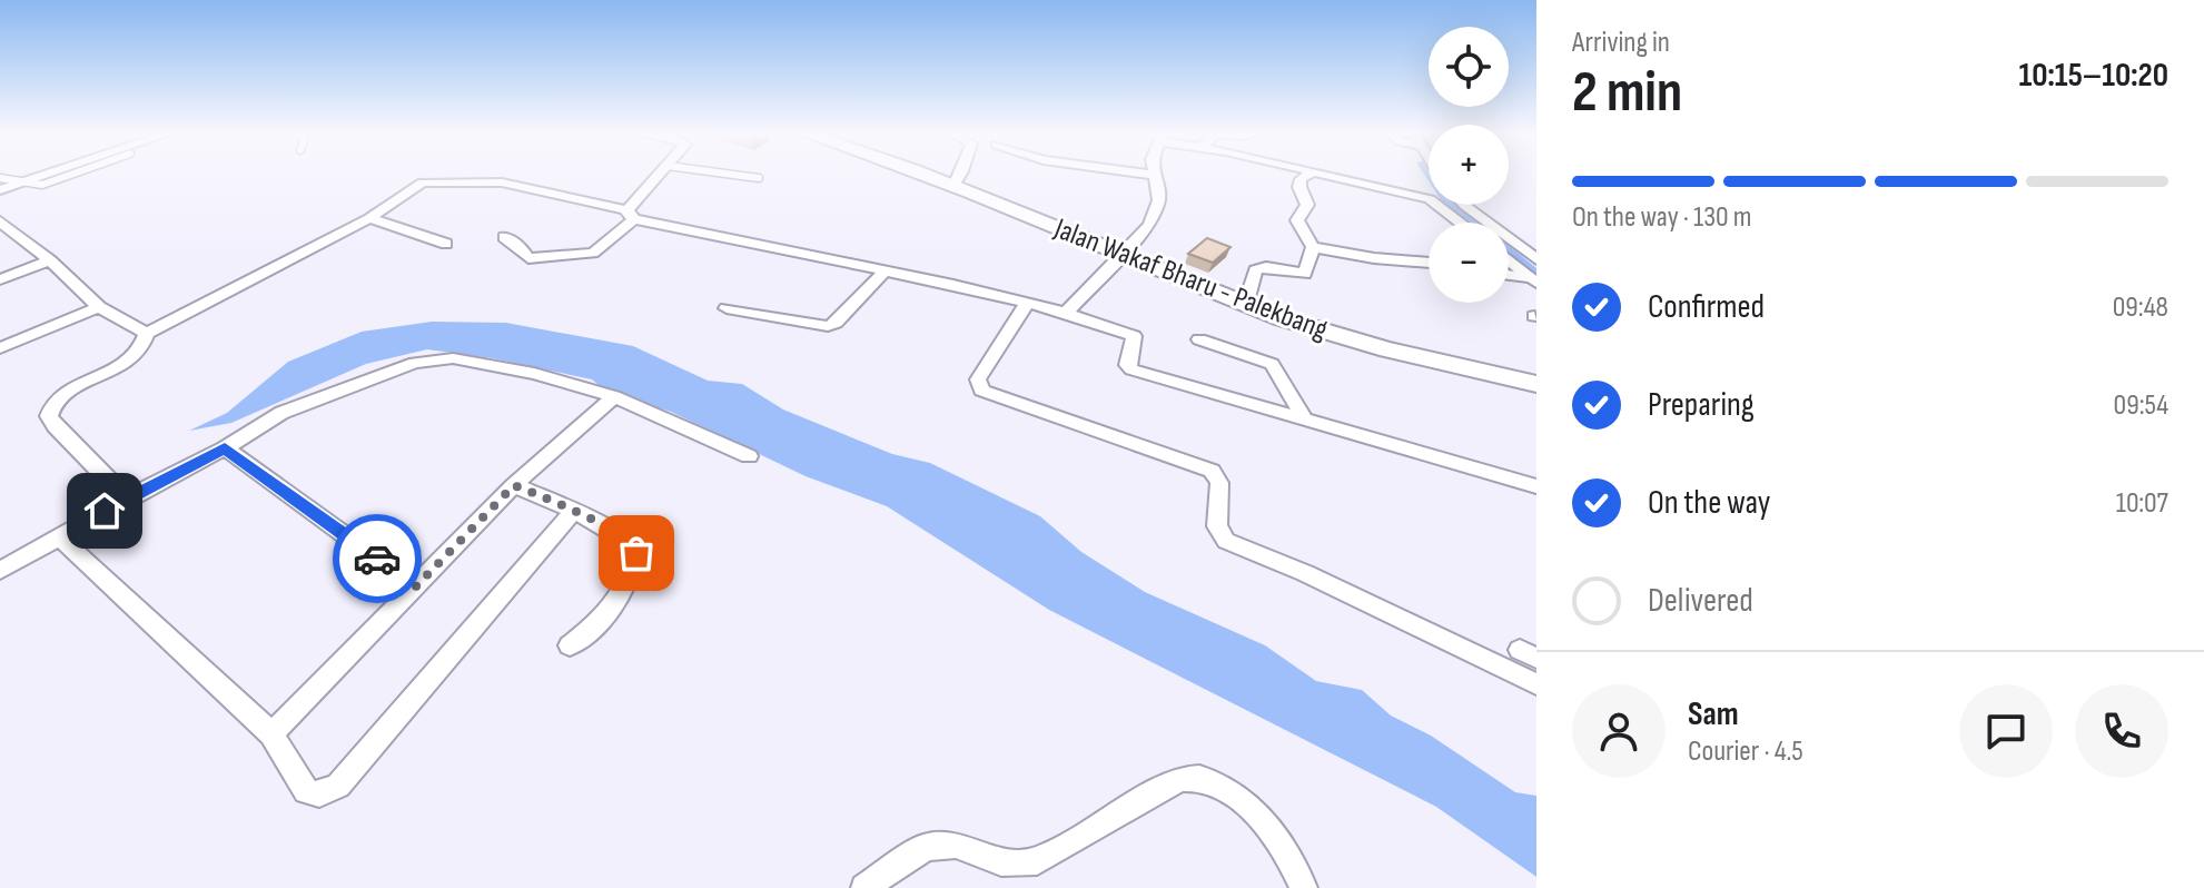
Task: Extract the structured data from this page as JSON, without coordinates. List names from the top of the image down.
{
  "streets": {
    "main road": ["Jalan Wakaf Bharu - Palekbang"]
  },
  "page": {
    "heading": ["2 min", "Arriving in", "10:15–10:20"],
    "panel": ["Sam", "Courier · 4.5"],
    "map_buttons": ["+", "−"],
    "bar": "On the way · 130 m",
    "list": [
      ["Confirmed", "09:48"],
      ["Preparing", "09:54"],
      ["On the way", "10:07"],
      "Delivered"
    ]
  }
}
